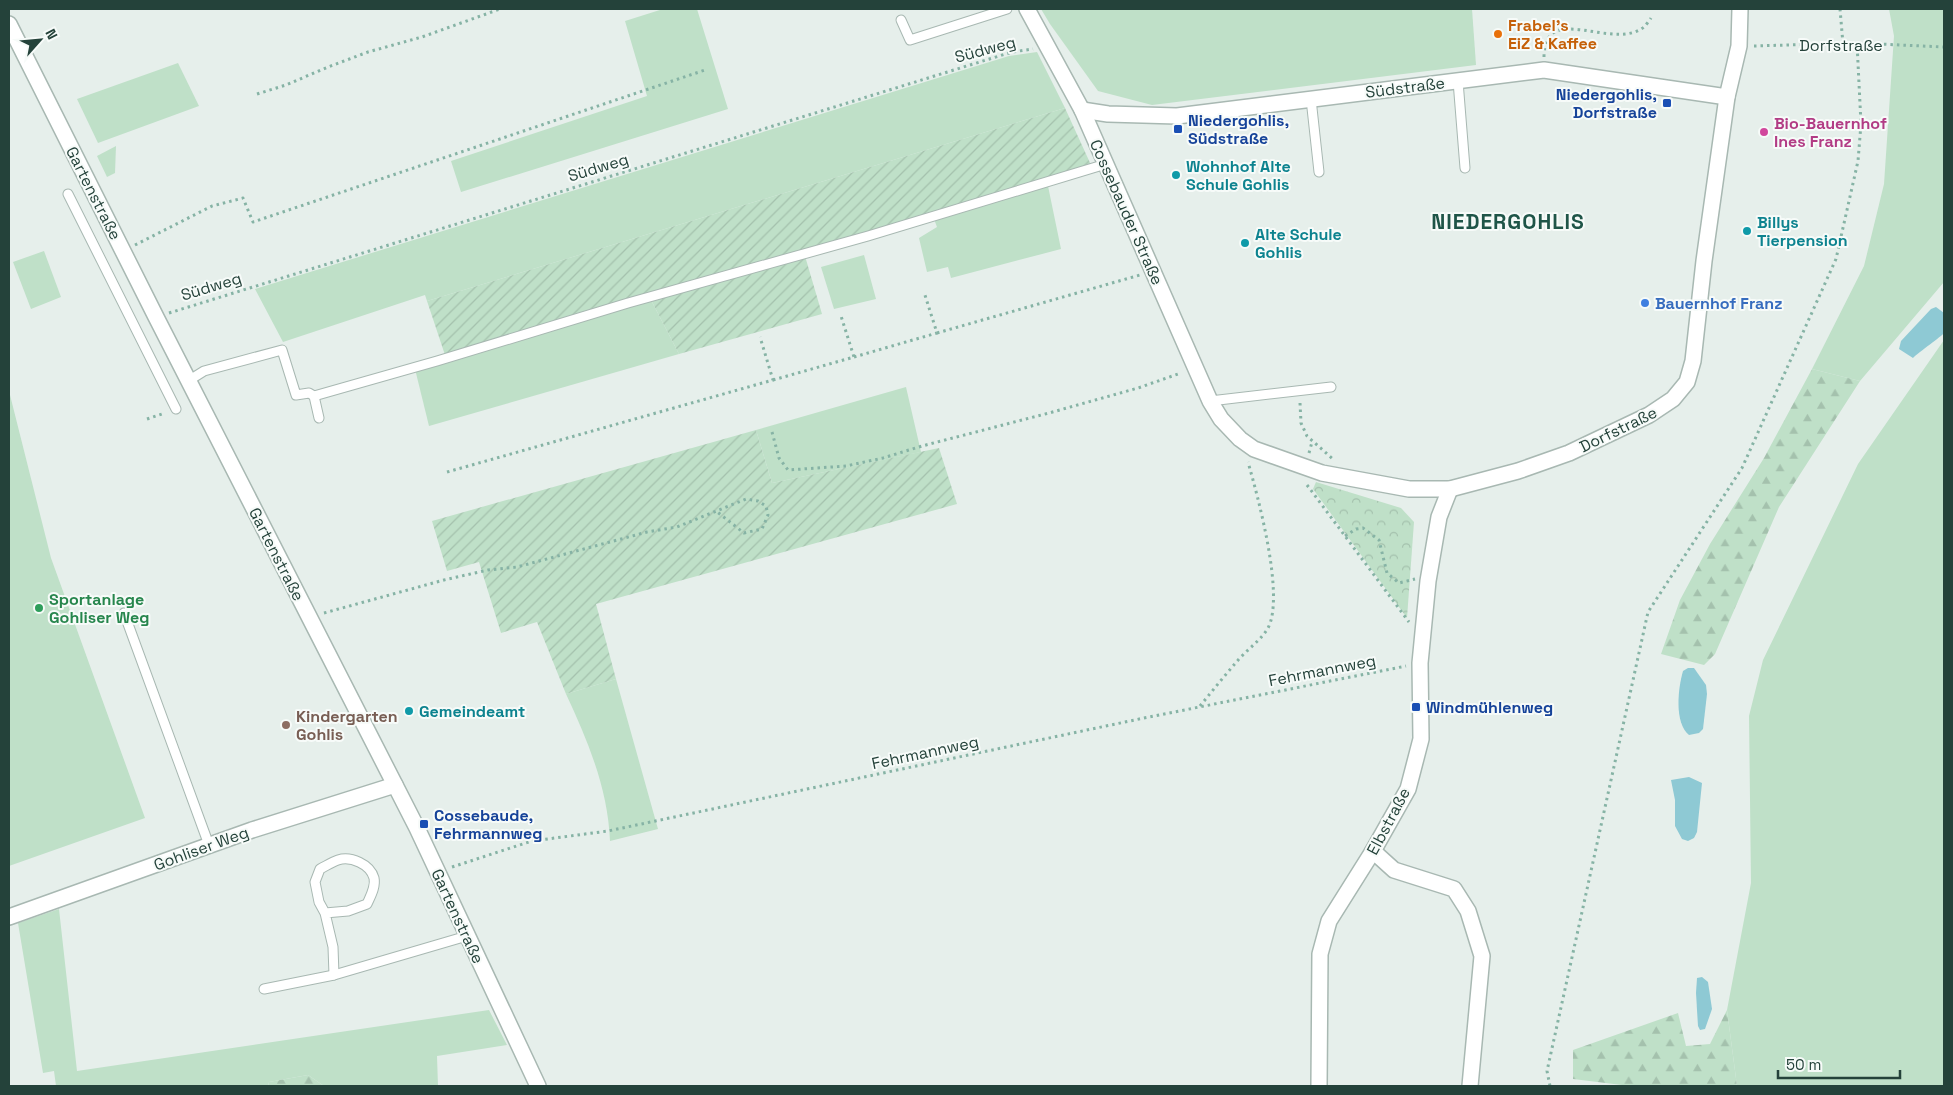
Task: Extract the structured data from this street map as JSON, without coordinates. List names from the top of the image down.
{
  "streets": {
    "street": [
      "Dorfstraße",
      "Südstraße",
      "Gartenstraße",
      "Cossebauder Straße",
      "Elbstraße",
      "Gohliser Weg"
    ],
    "path": ["Südweg", "Fehrmannweg"]
  },
  "crossings": [
    ["Dorfstraße", "Südstraße"],
    ["Dorfstraße", "Cossebauder Straße"],
    ["Dorfstraße", "Elbstraße"],
    ["Südweg", "Gartenstraße"],
    ["Südweg", "Cossebauder Straße"],
    ["Südstraße", "Cossebauder Straße"],
    ["Gartenstraße", "Fehrmannweg"],
    ["Gartenstraße", "Gohliser Weg"],
    ["Fehrmannweg", "Elbstraße"]
  ],
  "districts": ["NIEDERGOHLIS"],
  "places": {
    "other": [
      "Frabel’s EiZ & Kaffee",
      "Bio-Bauernhof Ines Franz",
      "Wohnhof Alte Schule Gohlis",
      "Billys Tierpension",
      "Alte Schule Gohlis",
      "Bauernhof Franz",
      "Sportanlage Gohliser Weg",
      "Gemeindeamt",
      "Kindergarten Gohlis"
    ],
    "transit": [
      "Niedergohlis, Dorfstraße",
      "Niedergohlis, Südstraße",
      "Windmühlenweg",
      "Cossebaude, Fehrmannweg"
    ]
  },
  "scale_bar": "50 m",
  "north": "top right"
}
